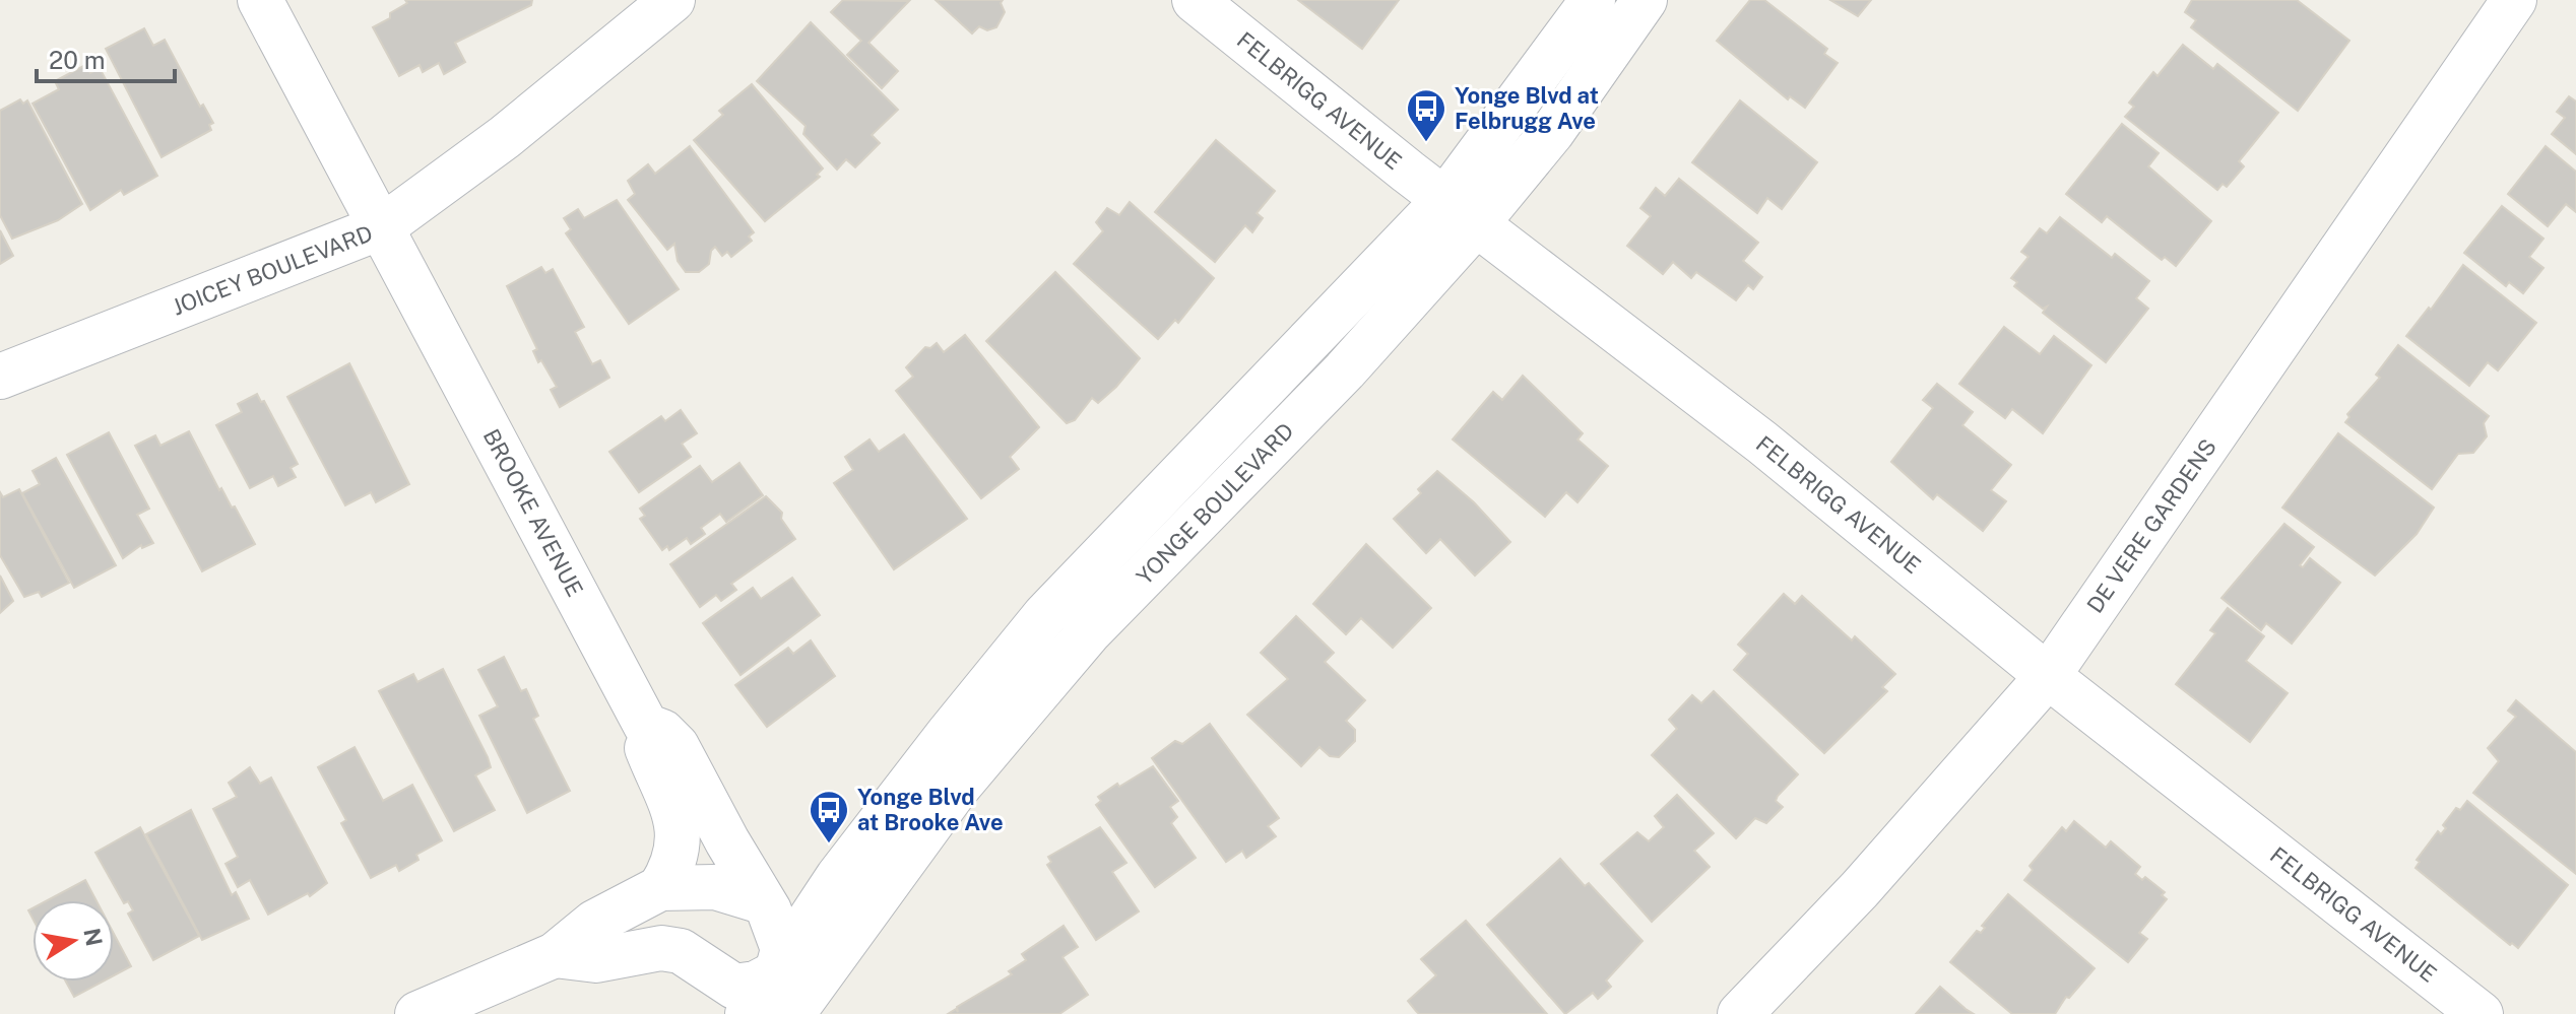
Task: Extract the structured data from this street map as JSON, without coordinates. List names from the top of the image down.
{
  "streets": {
    "street": [
      "FELBRIGG AVENUE",
      "JOICEY BOULEVARD",
      "YONGE BOULEVARD",
      "BROOKE AVENUE",
      "DE VERE GARDENS"
    ]
  },
  "crossings": [
    ["FELBRIGG AVENUE", "YONGE BOULEVARD"],
    ["FELBRIGG AVENUE", "DE VERE GARDENS"],
    ["JOICEY BOULEVARD", "BROOKE AVENUE"],
    ["YONGE BOULEVARD", "BROOKE AVENUE"]
  ],
  "places": {
    "bus stop": ["Yonge Blvd at Felbrugg Ave", "Yonge Blvd at Brooke Ave"]
  },
  "scale_bar": "20 m",
  "north": "right"
}
